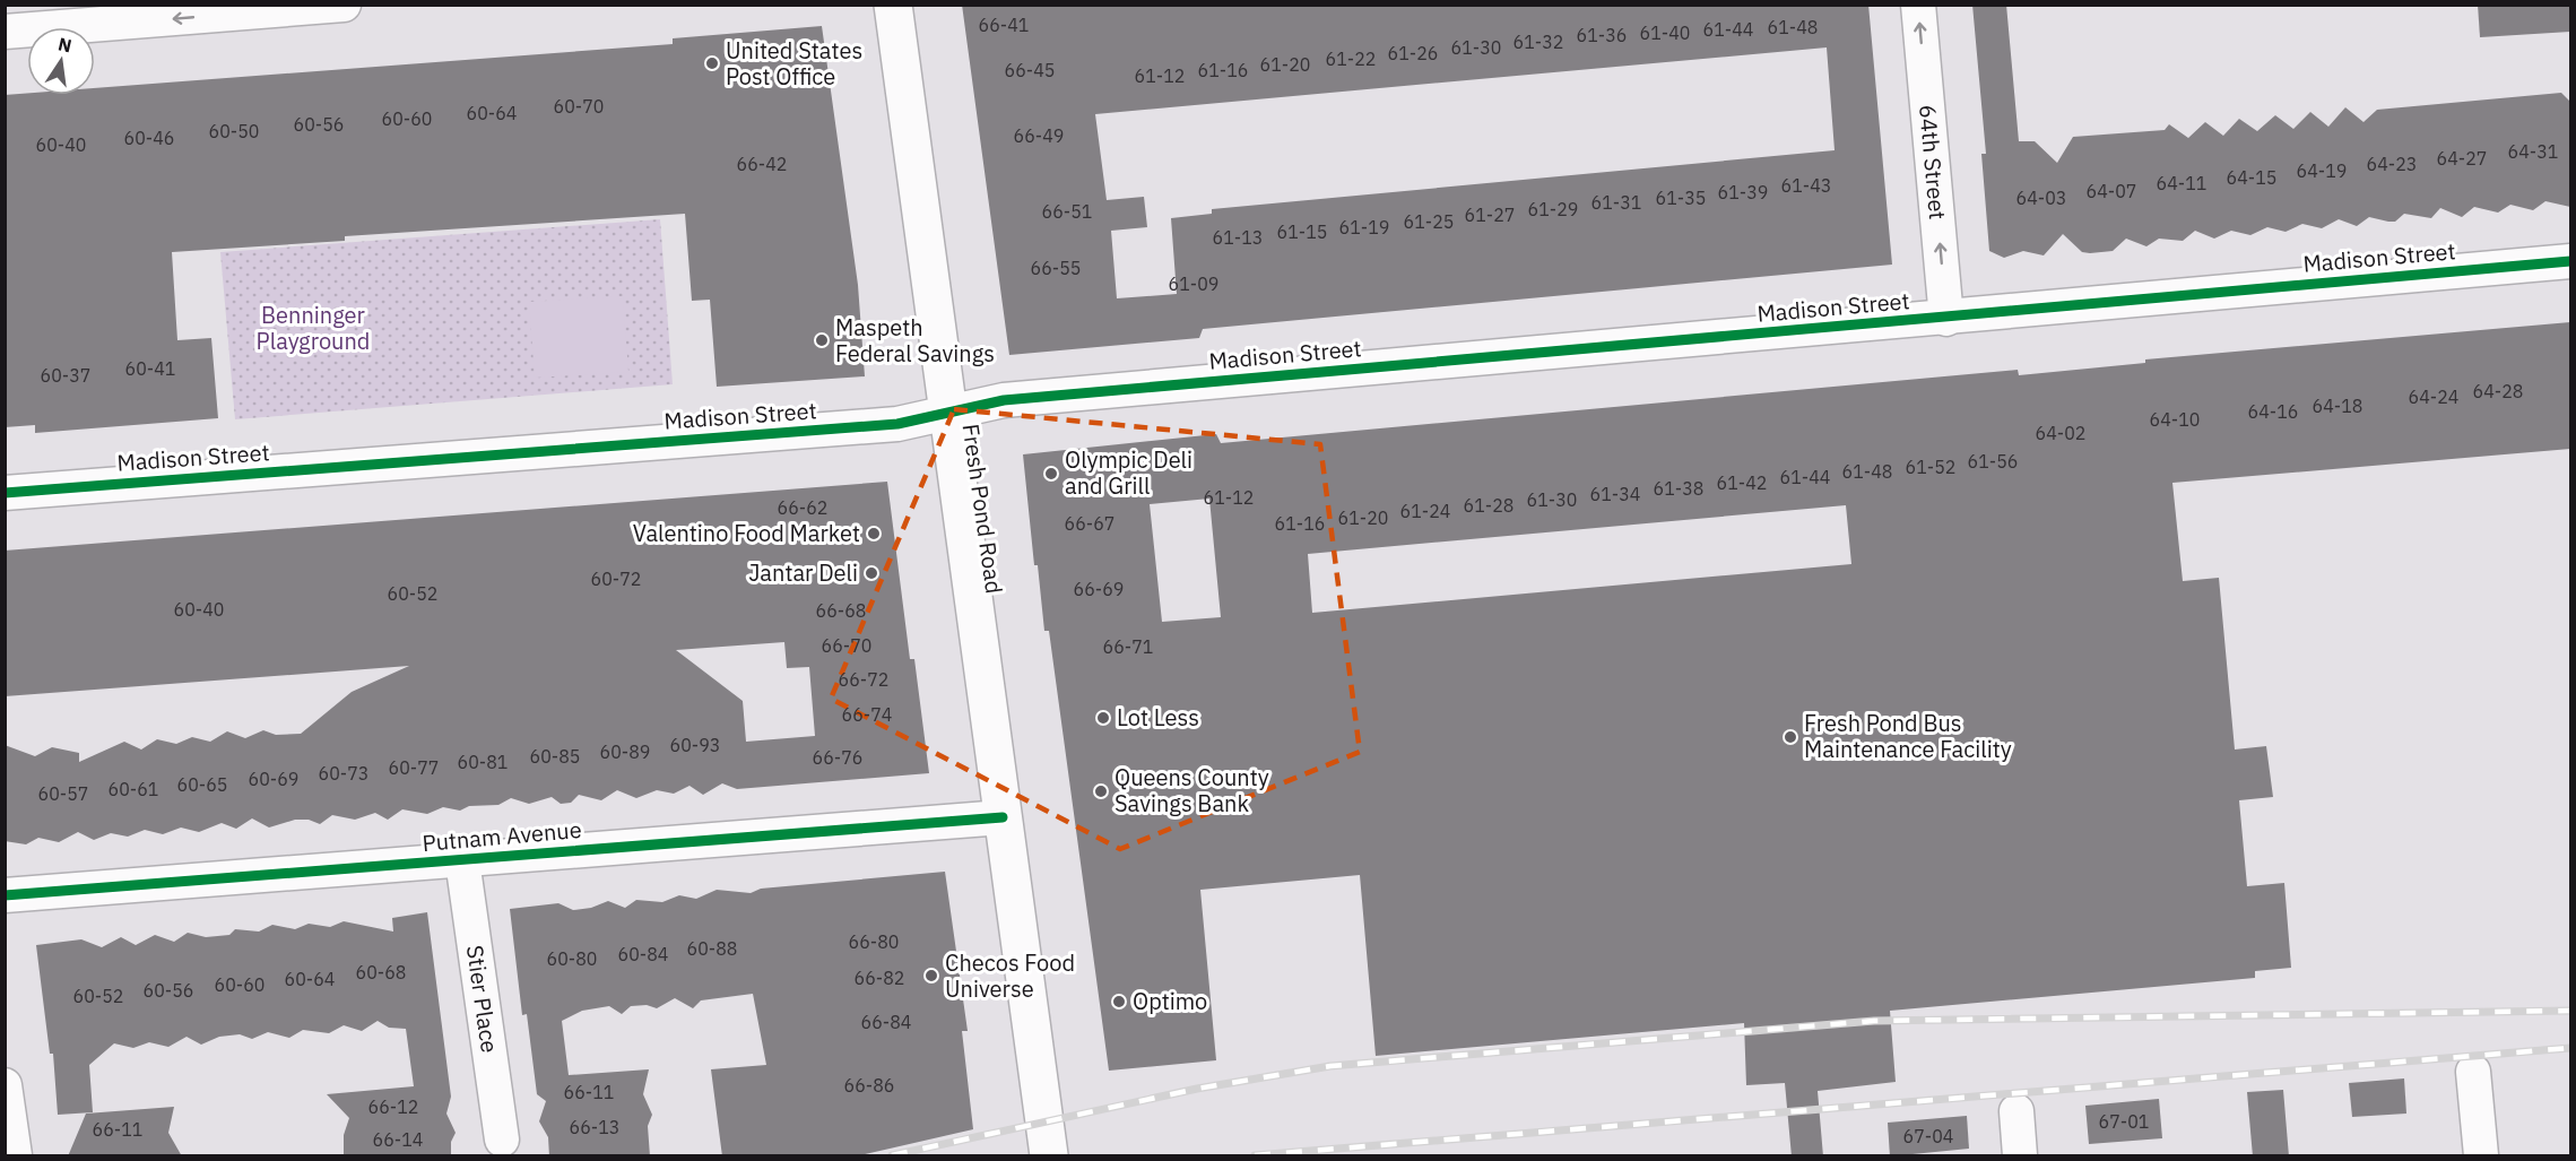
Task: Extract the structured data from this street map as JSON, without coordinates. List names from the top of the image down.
{
  "streets": {
    "main road": ["Fresh Pond Road"],
    "street": [
      "64th Street",
      "Madison Street",
      "Putnam Avenue",
      "Stier Place"
    ]
  },
  "crossings": [
    ["64th Street", "Madison Street"],
    ["Madison Street", "Fresh Pond Road"],
    ["Fresh Pond Road", "Putnam Avenue"],
    ["Putnam Avenue", "Stier Place"]
  ],
  "one_way": ["64th Street"],
  "parks": ["Benninger Playground"],
  "places": [
    "United States Post Office",
    "Maspeth Federal Savings",
    "Olympic Deli and Grill",
    "Valentino Food Market",
    "Jantar Deli",
    "Lot Less",
    "Fresh Pond Bus Maintenance Facility",
    "Queens County Savings Bank",
    "Checos Food Universe",
    "Optimo"
  ],
  "house_numbers": [
    "66-41",
    "61-48",
    "61-44",
    "61-40",
    "61-36",
    "61-32",
    "61-30",
    "61-26",
    "61-22",
    "61-20",
    "66-45",
    "61-16",
    "61-12",
    "60-70",
    "60-64",
    "60-60",
    "60-56",
    "60-50",
    "66-49",
    "60-46",
    "60-40",
    "64-31",
    "64-27",
    "66-42",
    "64-23",
    "64-19",
    "64-15",
    "64-11",
    "61-43",
    "64-07",
    "61-39",
    "61-35",
    "64-03",
    "61-31",
    "61-29",
    "66-51",
    "61-27",
    "61-25",
    "61-19",
    "61-15",
    "61-13",
    "66-55",
    "61-09",
    "60-41",
    "60-37",
    "64-28",
    "64-24",
    "64-18",
    "64-16",
    "64-10",
    "64-02",
    "61-56",
    "61-52",
    "61-48",
    "61-44",
    "61-42",
    "61-38",
    "61-34",
    "61-12",
    "61-30",
    "61-28",
    "66-62",
    "61-24",
    "61-20",
    "66-67",
    "61-16",
    "60-72",
    "66-69",
    "60-52",
    "60-40",
    "66-68",
    "66-70",
    "66-71",
    "66-72",
    "66-74",
    "60-93",
    "60-89",
    "60-85",
    "66-76",
    "60-81",
    "60-77",
    "60-73",
    "60-69",
    "60-65",
    "60-61",
    "60-57",
    "66-80",
    "60-88",
    "60-84",
    "60-80",
    "60-68",
    "66-82",
    "60-64",
    "60-60",
    "60-56",
    "60-52",
    "66-84",
    "66-86",
    "66-11",
    "66-12",
    "67-01",
    "66-13",
    "66-11",
    "67-04",
    "66-14"
  ],
  "north": "top"
}
